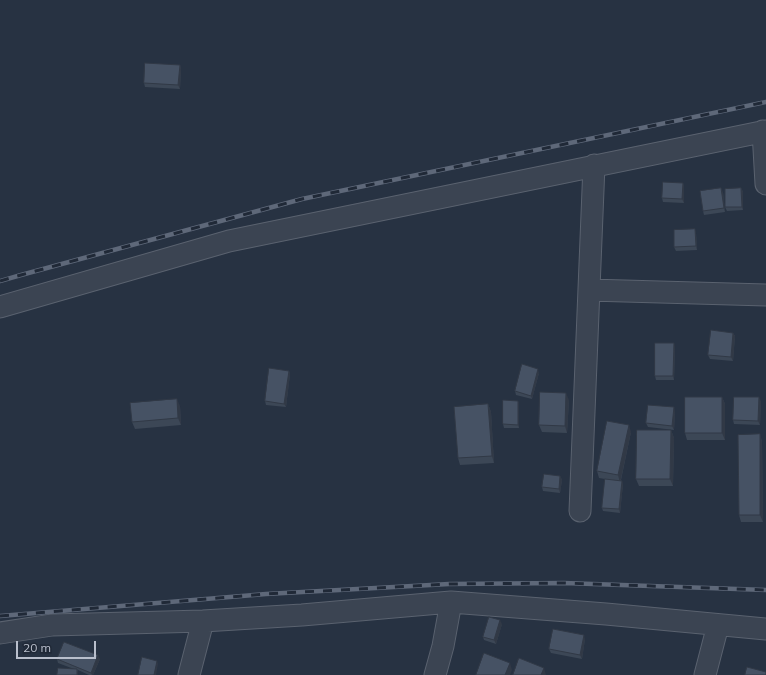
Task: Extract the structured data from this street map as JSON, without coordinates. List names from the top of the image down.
{
  "scale_bar": "20 m"
}
